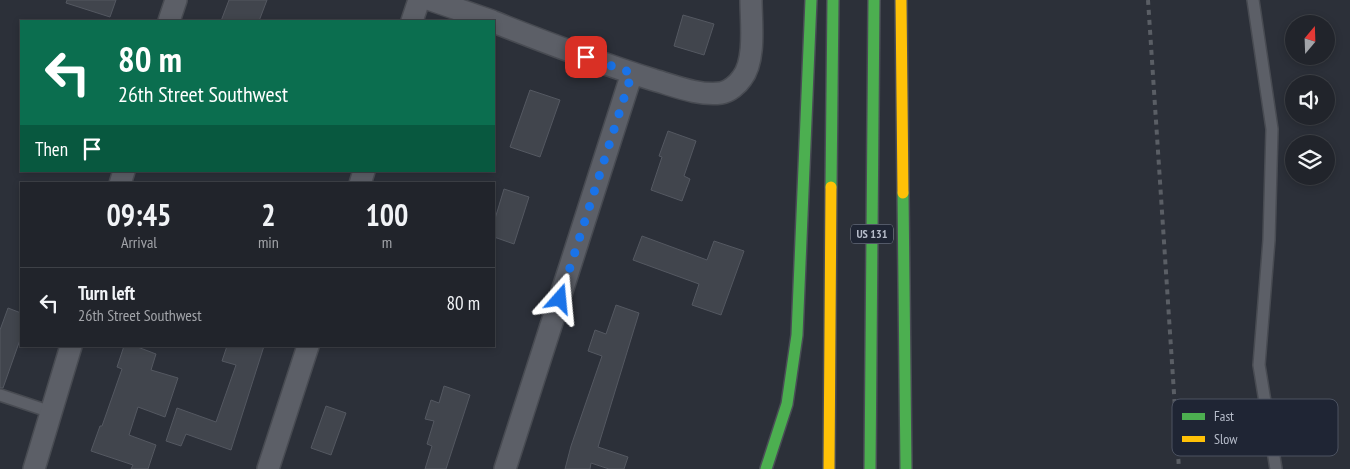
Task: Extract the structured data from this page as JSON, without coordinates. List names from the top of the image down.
{
  "streets": {
    "highway": ["US 131"]
  },
  "legend": ["Fast", "Slow"],
  "north": "top",
  "page": {
    "turn": ["80 m", "26th Street Southwest"],
    "then": "Then",
    "eta": [
      "09:45",
      "Arrival",
      "2",
      "min",
      "100",
      "m"
    ],
    "list": [
      {
        "name": "Turn left",
        "note": "26th Street Southwest",
        "value": "80 m"
      }
    ]
  }
}
